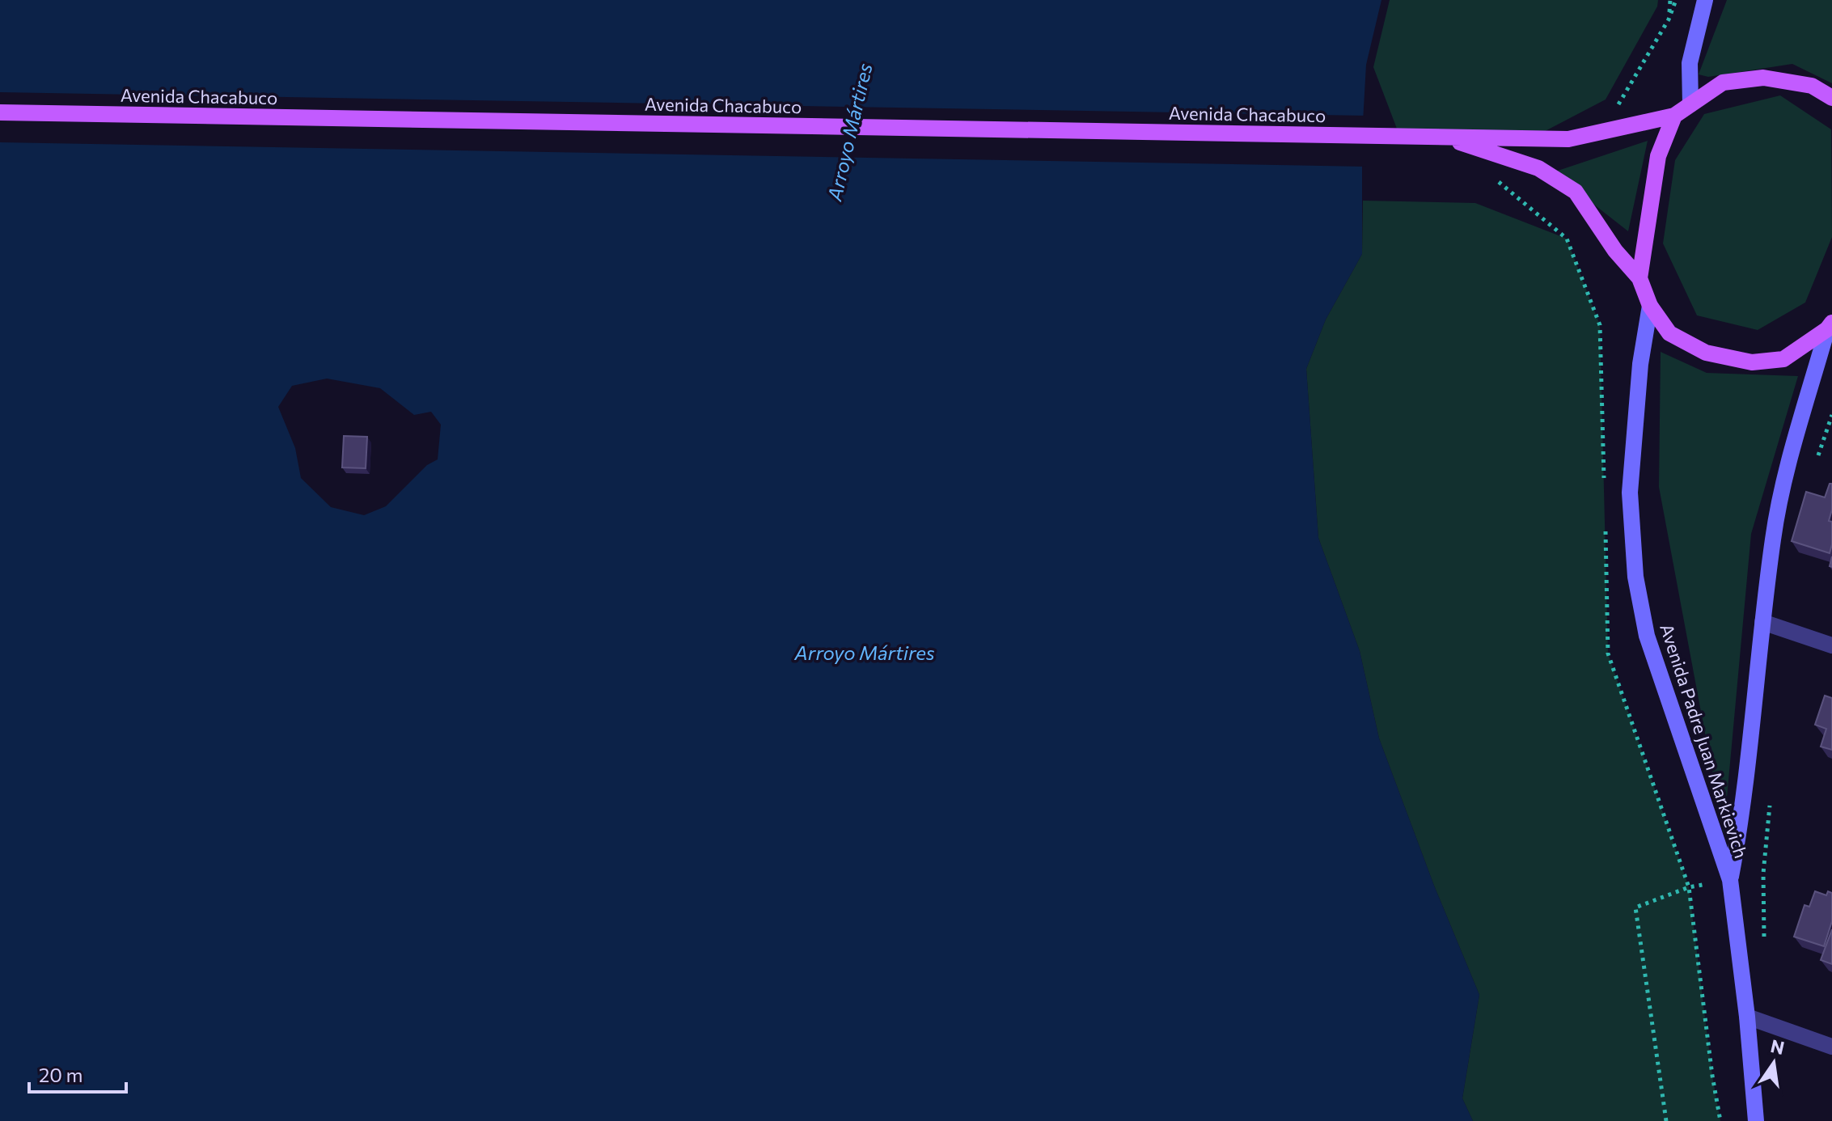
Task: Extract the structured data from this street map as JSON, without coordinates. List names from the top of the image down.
{
  "streets": {
    "main road": ["Avenida Chacabuco", "Avenida Padre Juan Markievich"]
  },
  "water": ["Arroyo Mártires"],
  "scale_bar": "20 m",
  "north": "top"
}
